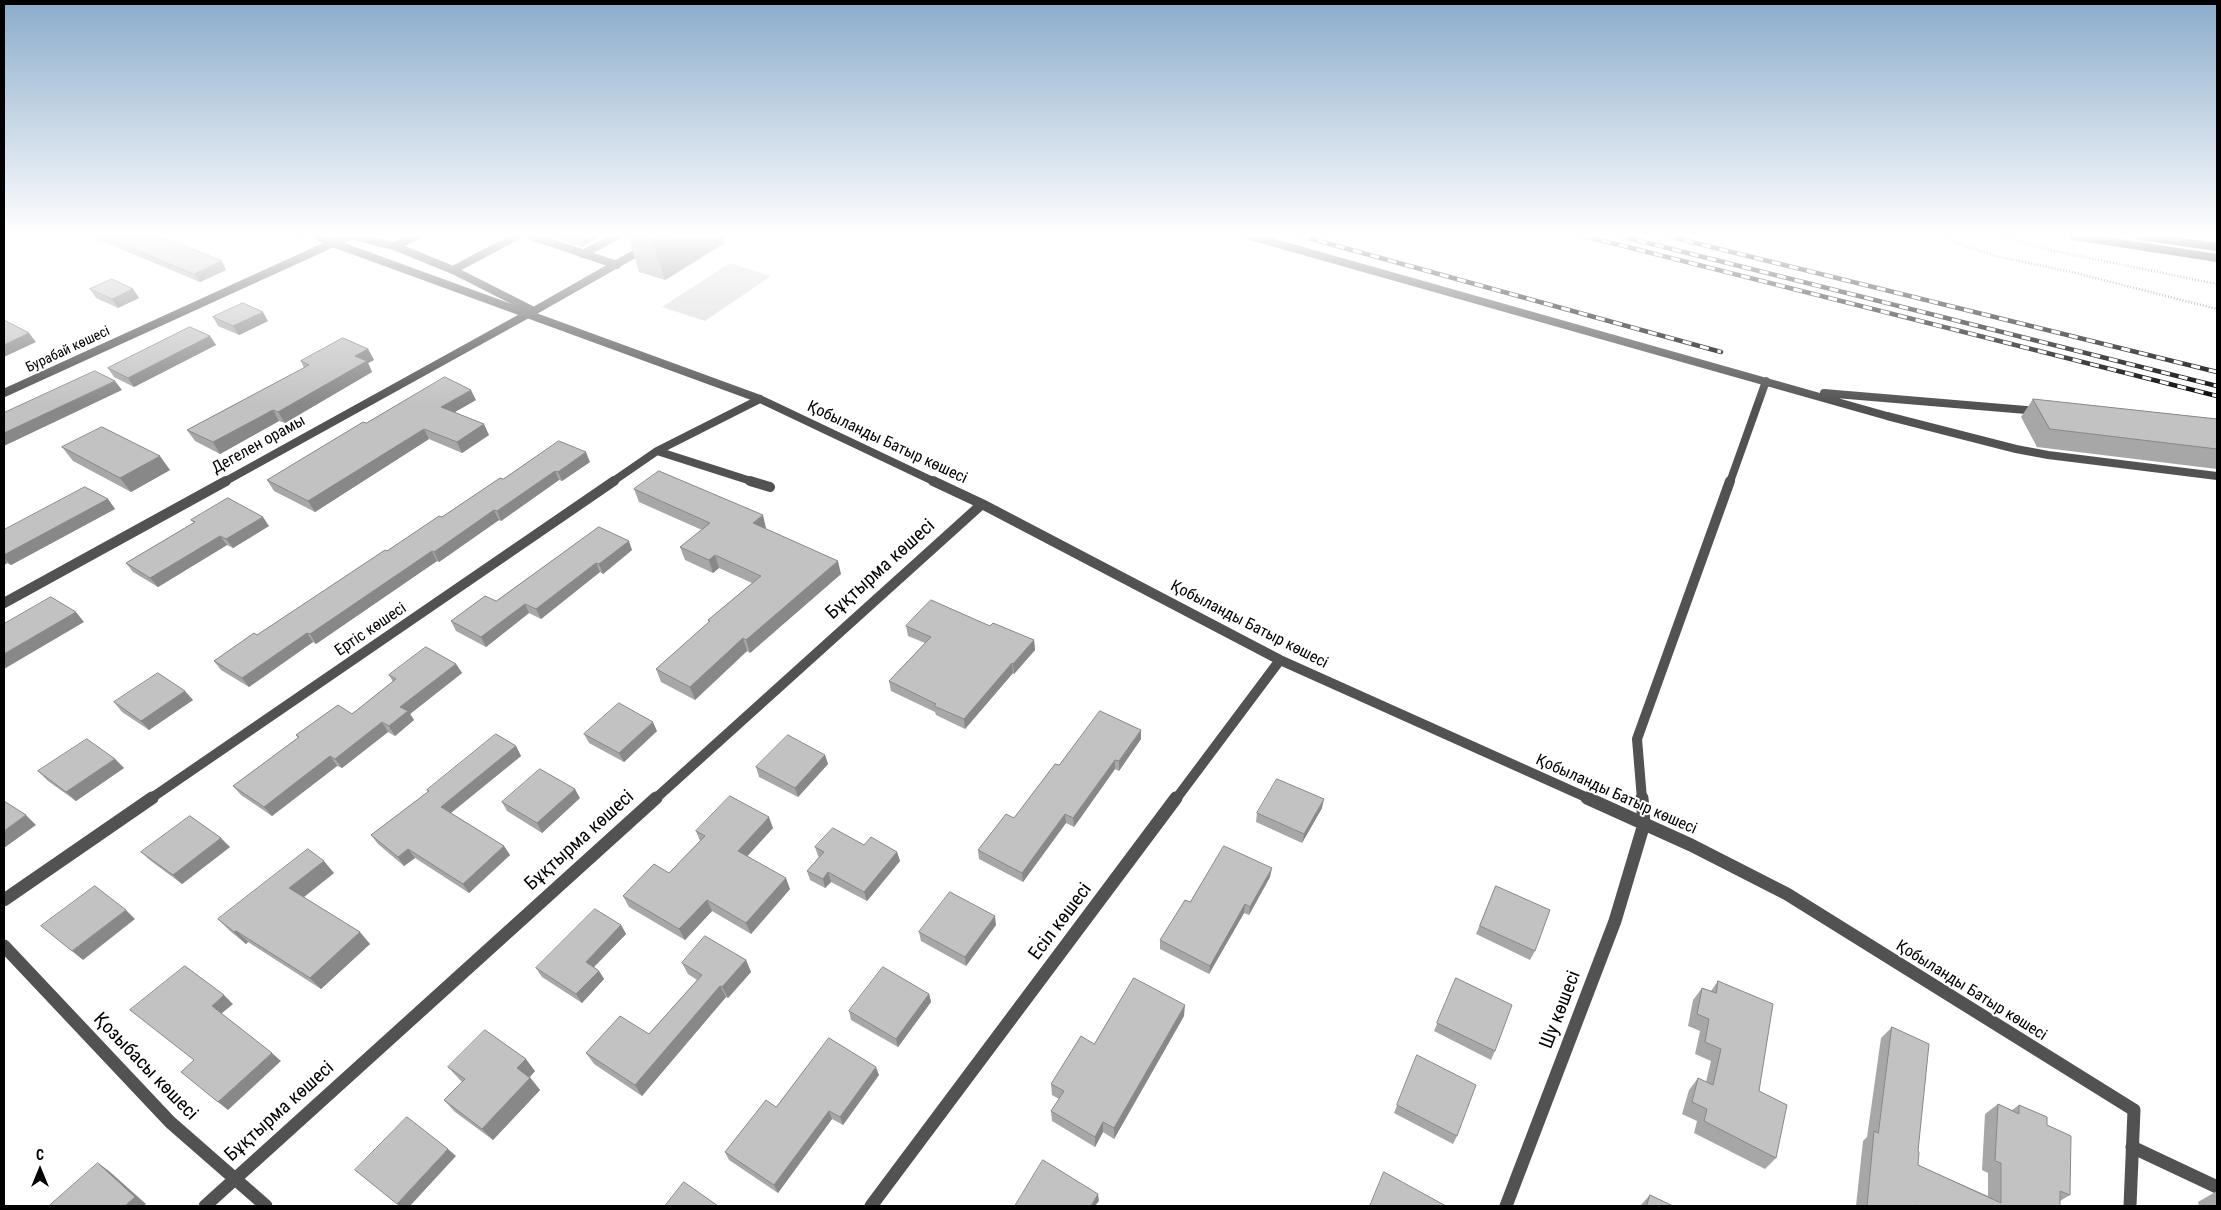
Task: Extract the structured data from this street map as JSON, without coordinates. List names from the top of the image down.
{
  "streets": {
    "street": [
      "Бурабай көшесі",
      "Қобыланды Батыр көшесі",
      "Дегелен орамы",
      "Бұқтырма көшесі",
      "Ертіс көшесі",
      "Есіл көшесі",
      "Шу көшесі",
      "Қозыбасы көшесі"
    ]
  },
  "crossings": [
    ["Қобыланды Батыр көшесі", "Дегелен орамы"],
    ["Қобыланды Батыр көшесі", "Бұқтырма көшесі"],
    ["Қобыланды Батыр көшесі", "Ертіс көшесі"],
    ["Қобыланды Батыр көшесі", "Есіл көшесі"],
    ["Қобыланды Батыр көшесі", "Шу көшесі"],
    ["Бұқтырма көшесі", "Қозыбасы көшесі"]
  ],
  "north": "top"
}
